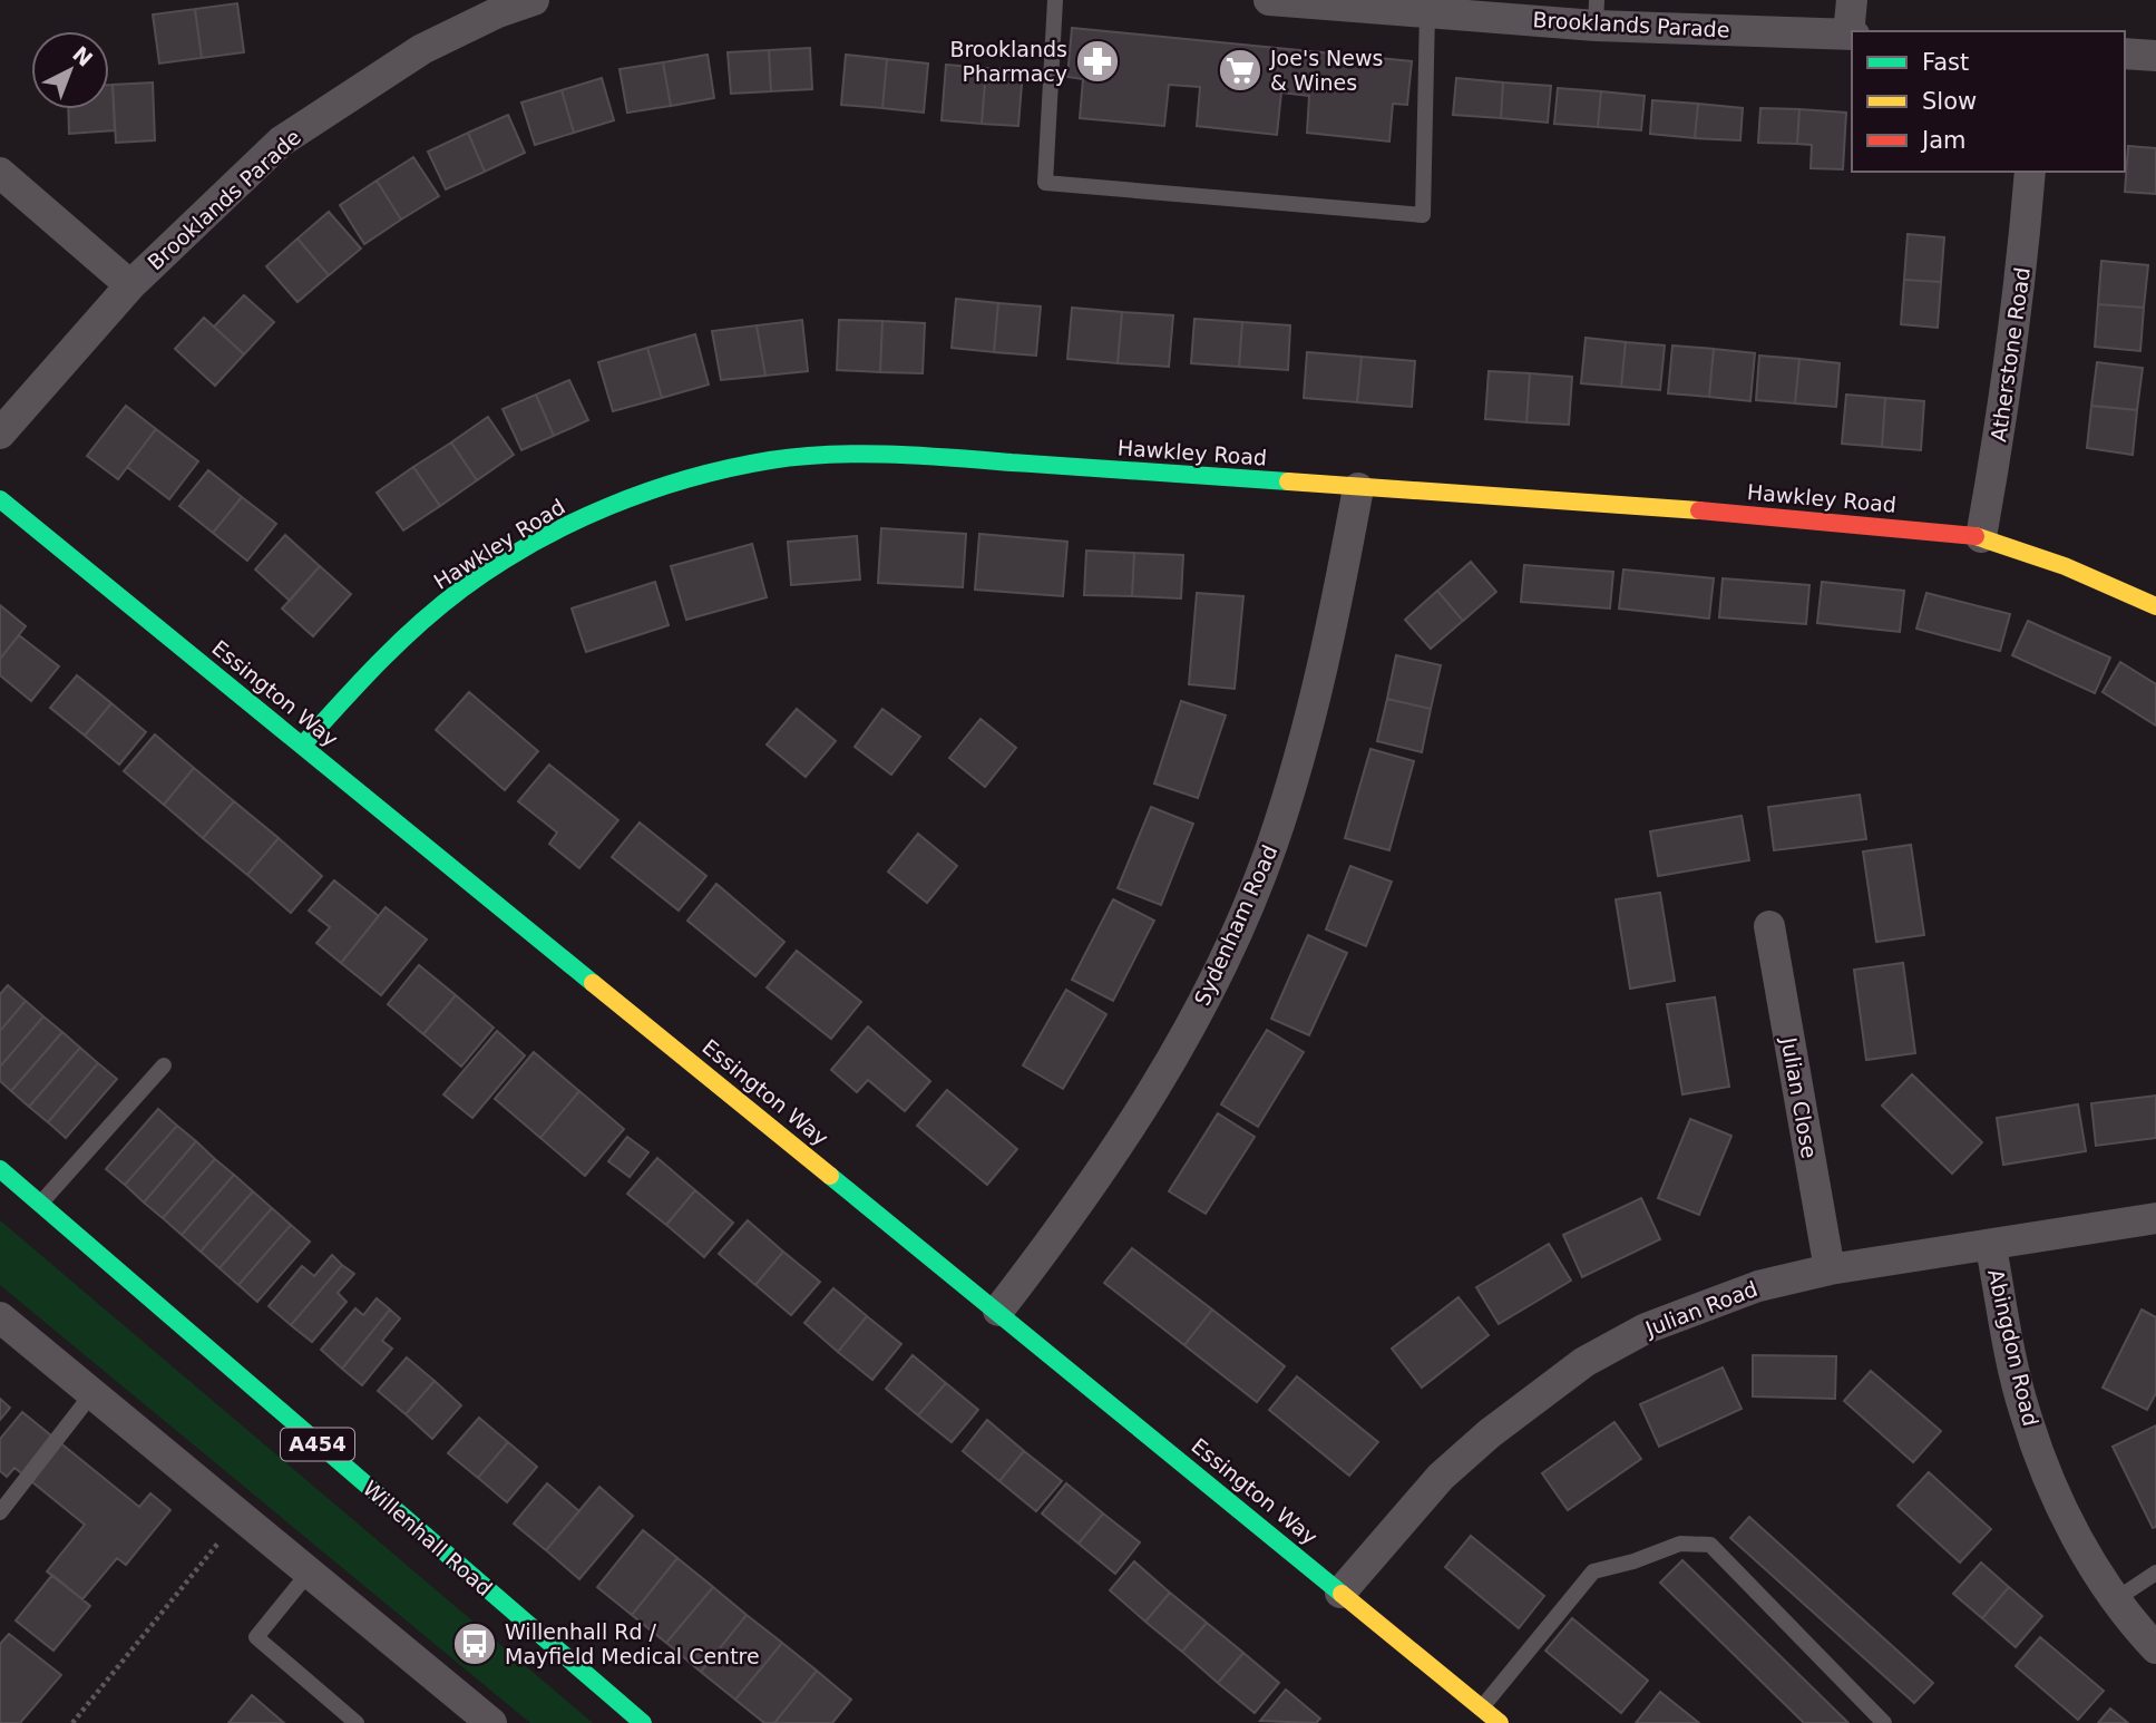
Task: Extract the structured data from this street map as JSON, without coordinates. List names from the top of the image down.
{
  "streets": {
    "main road": [
      "Hawkley Road",
      "Essington Way",
      "A454",
      "Willenhall Road"
    ],
    "street": [
      "Brooklands Parade",
      "Atherstone Road",
      "Sydenham Road",
      "Julian Close",
      "Julian Road",
      "Abingdon Road"
    ]
  },
  "crossings": [
    ["Atherstone Road", "Hawkley Road"],
    ["Hawkley Road", "Essington Way"],
    ["Hawkley Road", "Sydenham Road"],
    ["Essington Way", "Sydenham Road"],
    ["Essington Way", "Julian Road"],
    ["Julian Close", "Julian Road"],
    ["Julian Road", "Abingdon Road"]
  ],
  "places": {
    "pharmacy": ["Brooklands Pharmacy"],
    "supermarket": ["Joe's News & Wines"],
    "bus stop": ["Willenhall Rd / Mayfield Medical Centre"]
  },
  "legend": ["Fast", "Slow", "Jam"],
  "north": "top right"
}
